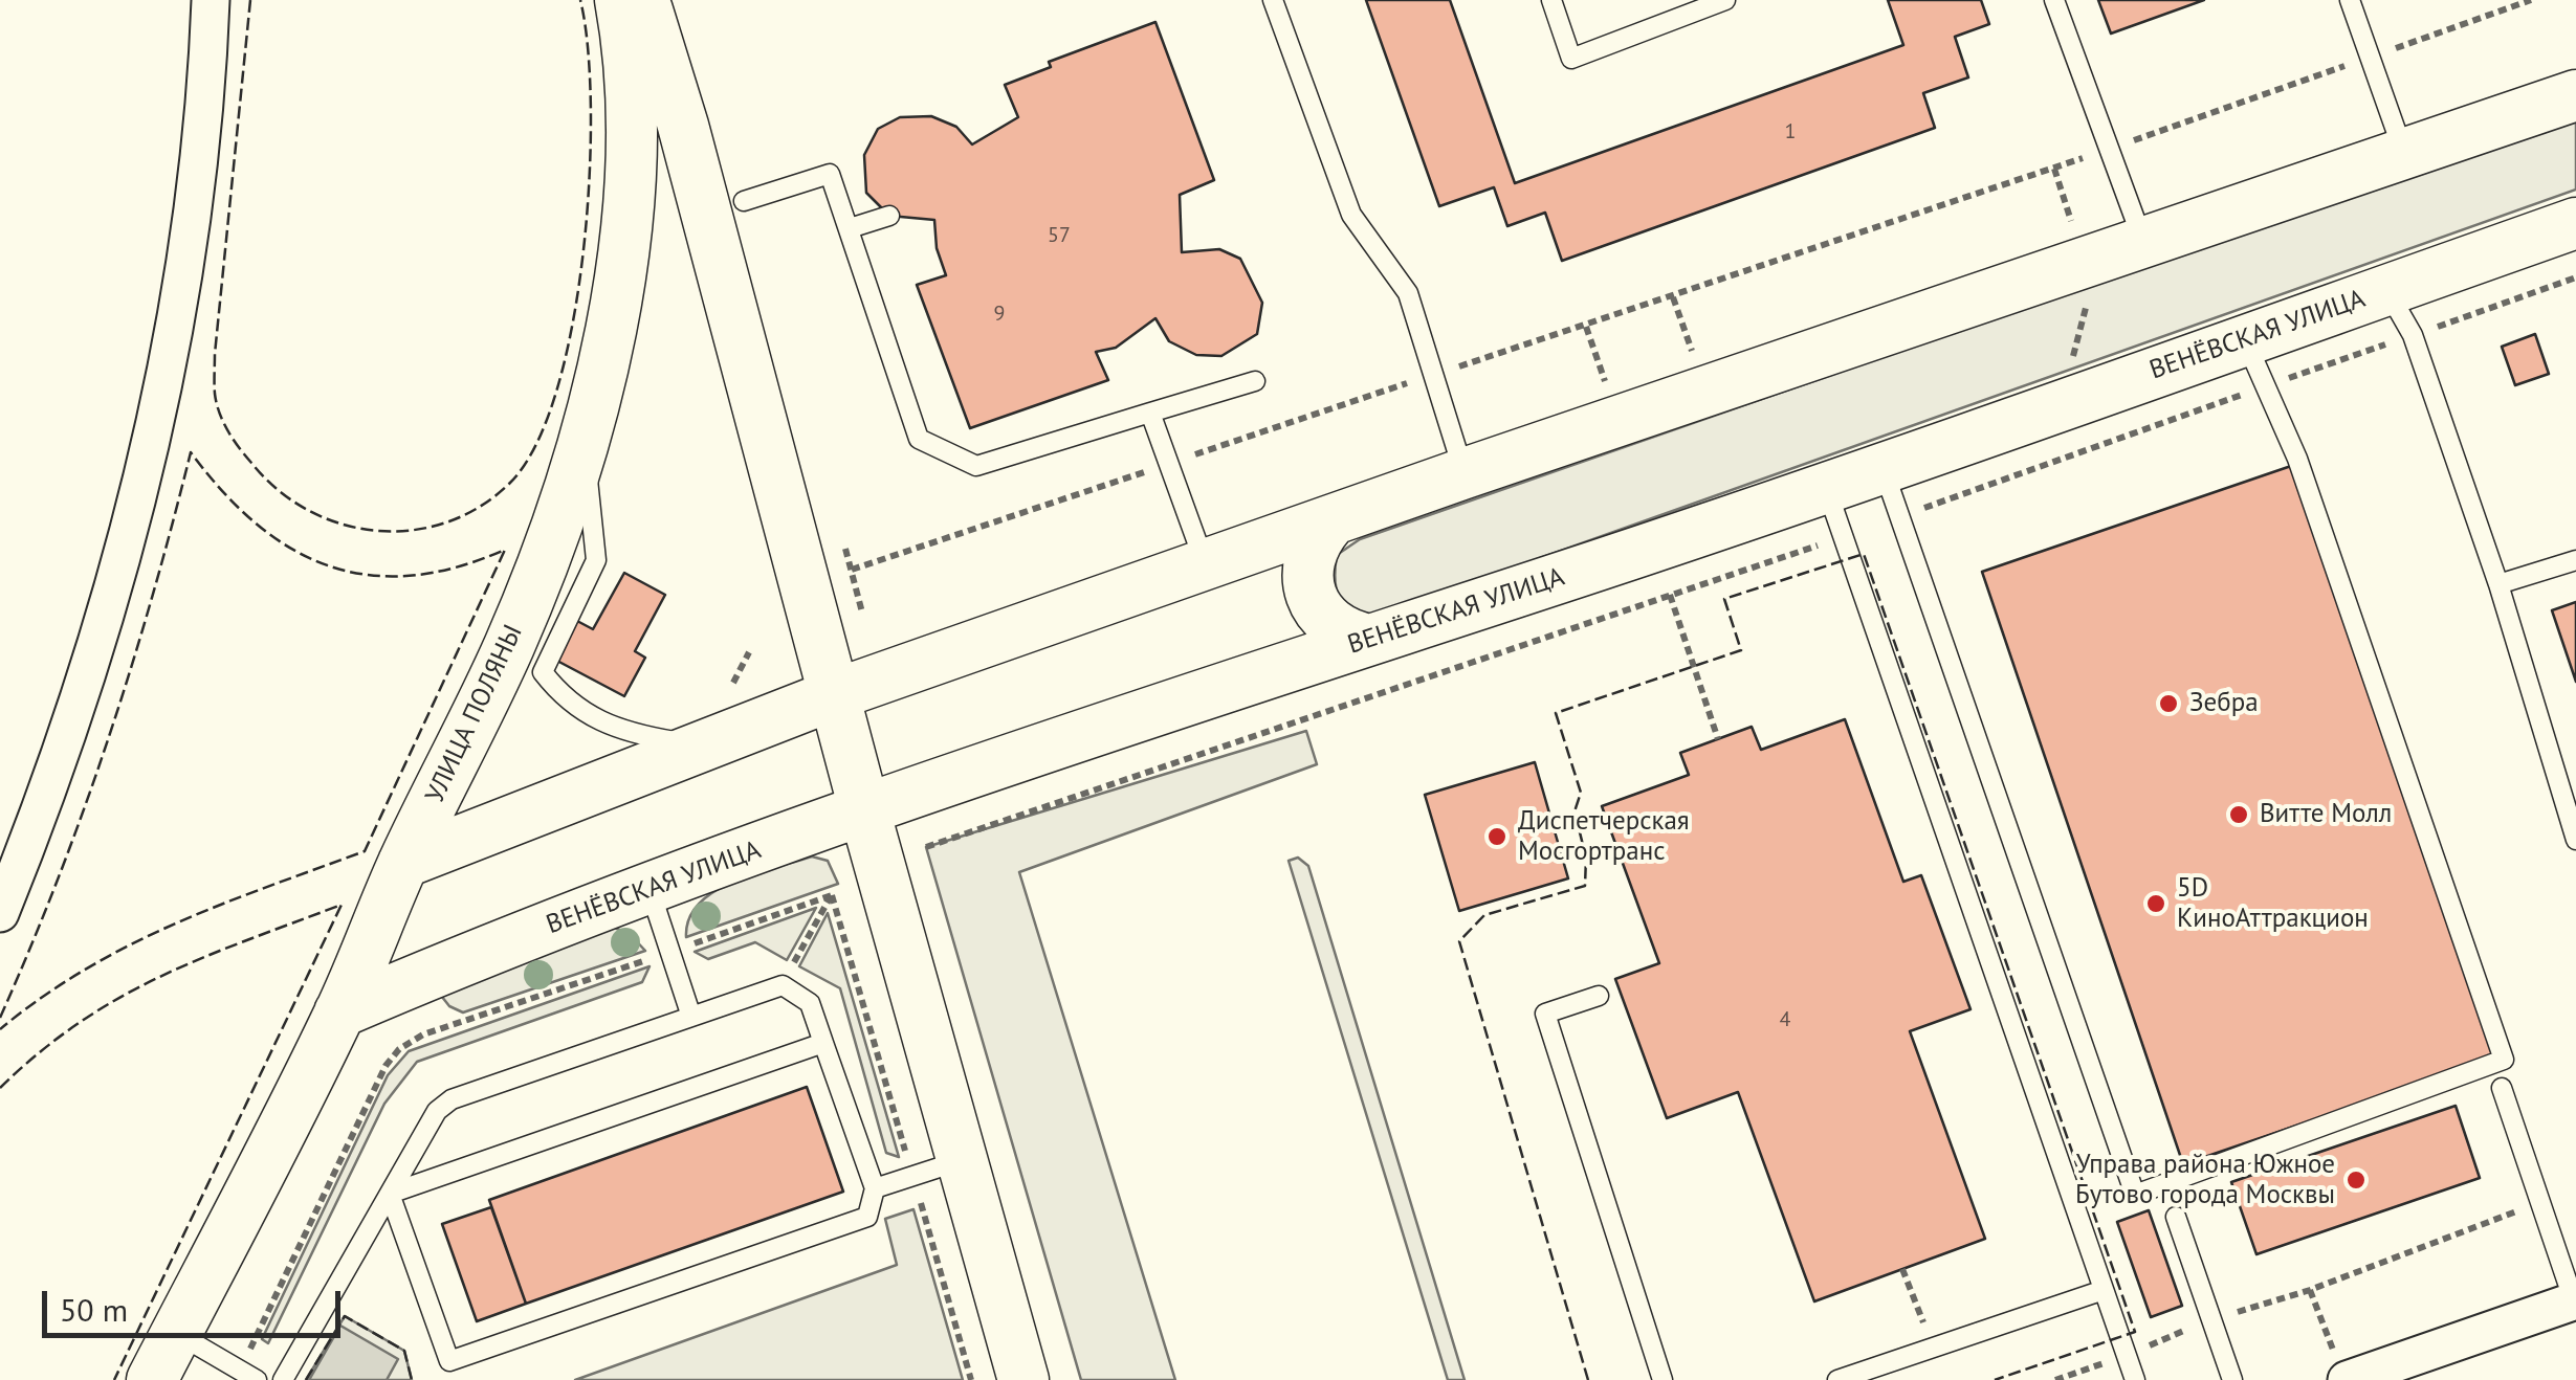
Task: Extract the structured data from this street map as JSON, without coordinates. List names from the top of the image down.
{
  "streets": {
    "main road": ["ВЕНЁВСКАЯ УЛИЦА", "УЛИЦА ПОЛЯНЫ"]
  },
  "crossings": [
    ["ВЕНЁВСКАЯ УЛИЦА", "УЛИЦА ПОЛЯНЫ"]
  ],
  "places": [
    "Зебра",
    "Витте Молл",
    "Диспетчерская Мосгортранс",
    "5D КиноАттракцион",
    "Управа района Южное Бутово города Москвы"
  ],
  "house_numbers": [
    "1",
    "57",
    "9",
    "4"
  ],
  "scale_bar": "50 m"
}
